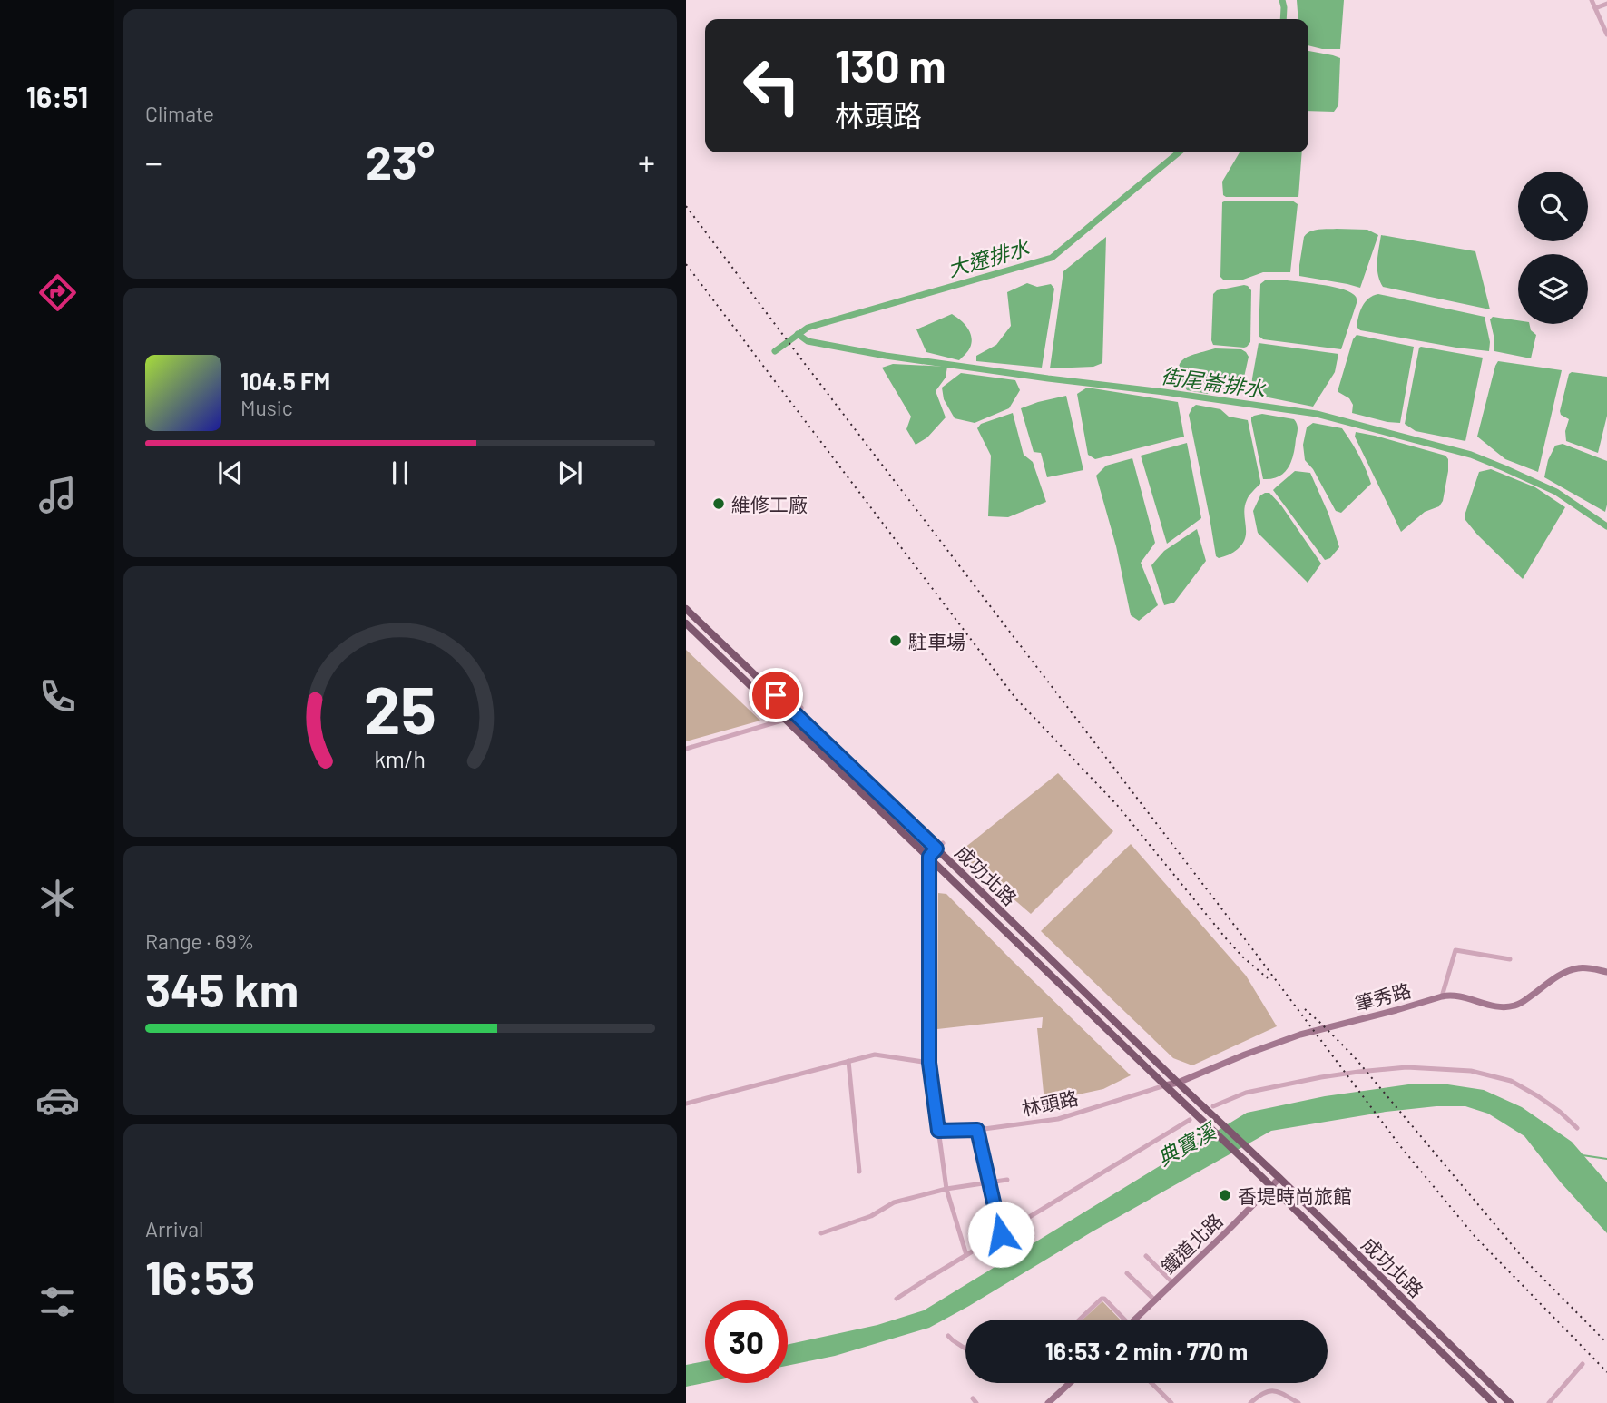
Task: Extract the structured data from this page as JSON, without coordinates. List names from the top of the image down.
{
  "streets": {
    "main road": ["成功北路"],
    "street": ["筆秀路", "林頭路", "鐵道北路"]
  },
  "crossings": [
    ["成功北路", "筆秀路"],
    ["成功北路", "林頭路"],
    ["成功北路", "鐵道北路"],
    ["筆秀路", "林頭路"]
  ],
  "water": ["大遼排水", "街尾崙排水", "典寶溪"],
  "places": ["維修工廠", "駐車場", "香堤時尚旅館"],
  "page": {
    "tabs": "16:51",
    "tile": [
      "Climate",
      ["Range · 69%", "345 km"],
      ["Arrival", "16:53"]
    ],
    "turn": ["130 m", "林頭路"],
    "heat": ["−", "23°", "+"],
    "song": ["104.5 FM", "Music"],
    "limit": "30",
    "trip": "16:53 · 2 min · 770 m",
    "gauge": ["25", "km/h"]
  }
}
